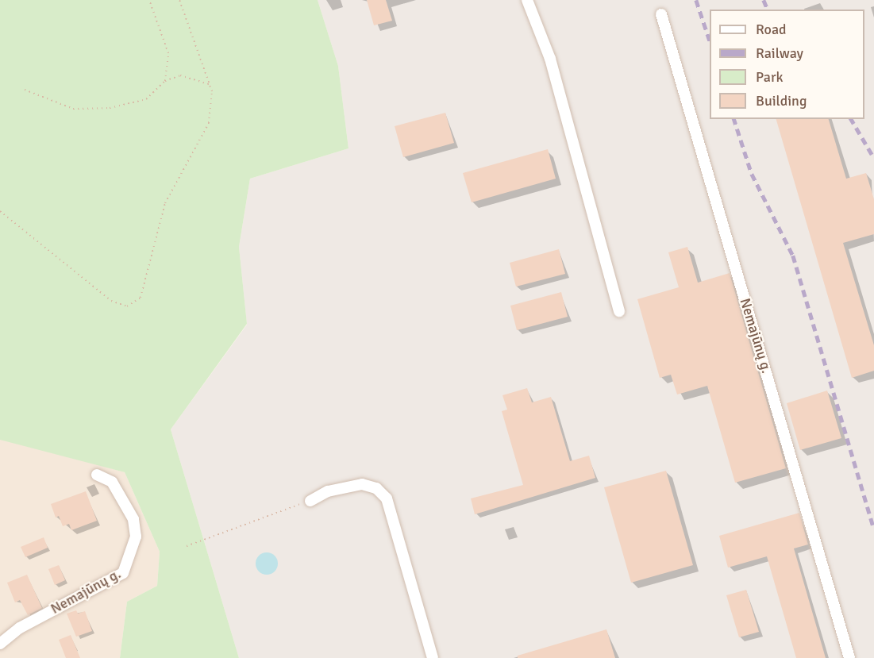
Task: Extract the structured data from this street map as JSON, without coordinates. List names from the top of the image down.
{
  "streets": {
    "street": ["Nemajūnų g."]
  },
  "legend": [
    "Road",
    "Railway",
    "Park",
    "Building"
  ]
}
